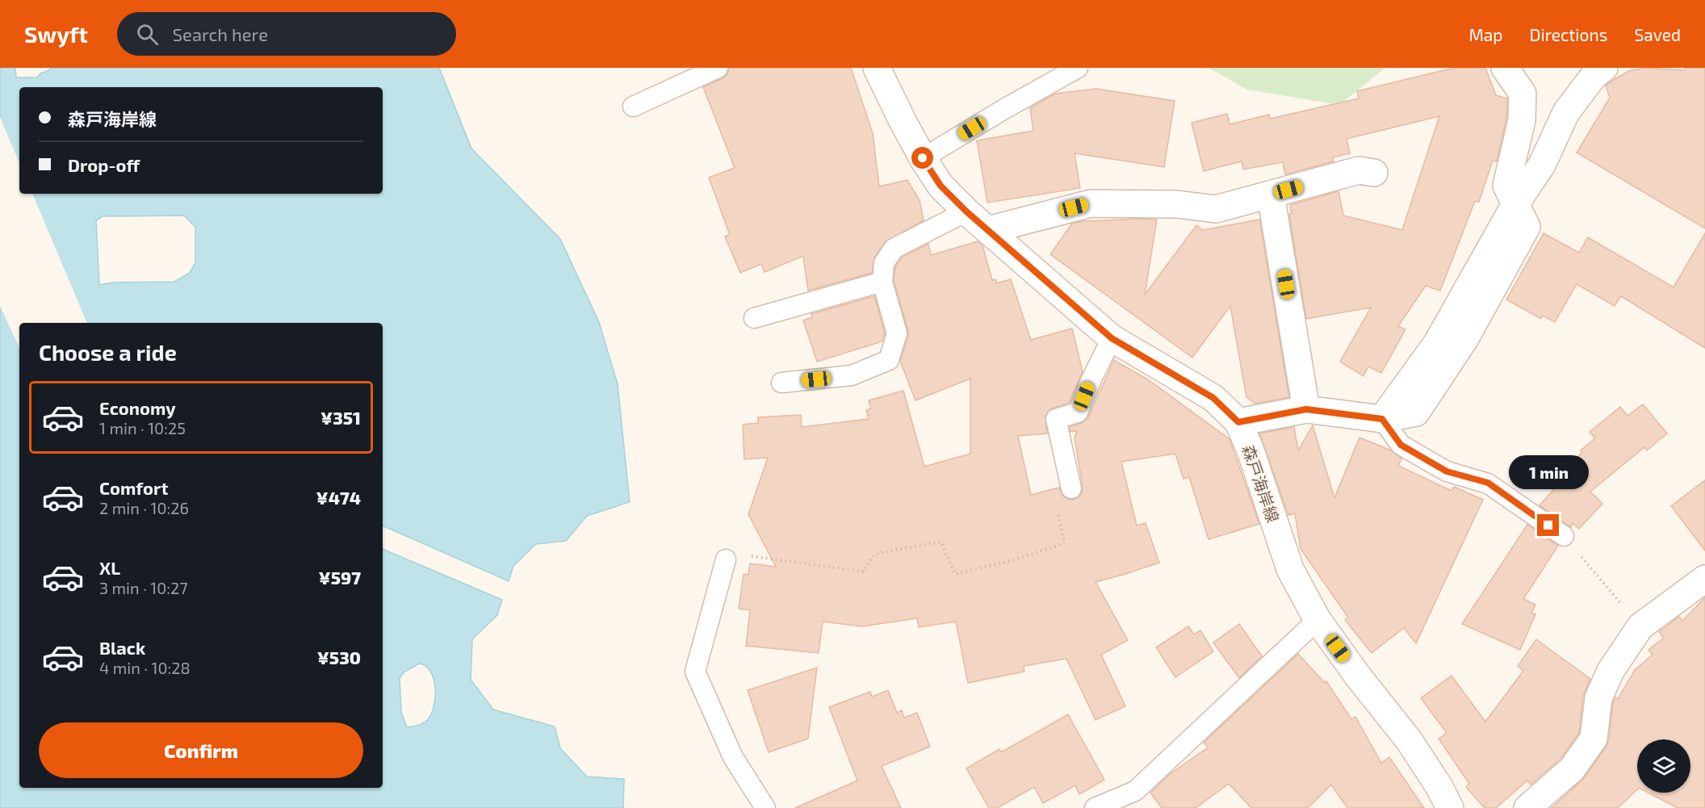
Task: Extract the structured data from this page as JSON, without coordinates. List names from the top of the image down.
{
  "streets": {
    "street": ["森戸海岸線"]
  },
  "page": {
    "header": "Swyft",
    "search": "Search here",
    "nav": ["Map", "Directions", "Saved"],
    "banner": ["森戸海岸線", "Drop-off"],
    "heading": "Choose a ride",
    "list": [
      {
        "name": "Economy",
        "note": "1 min · 10:25",
        "value": "¥351"
      },
      {
        "name": "Comfort",
        "note": "2 min · 10:26",
        "value": "¥474"
      },
      {
        "name": "XL",
        "note": "3 min · 10:27",
        "value": "¥597"
      },
      {
        "name": "Black",
        "note": "4 min · 10:28",
        "value": "¥530"
      }
    ],
    "bubble": "1 min",
    "buttons": "Confirm"
  }
}
